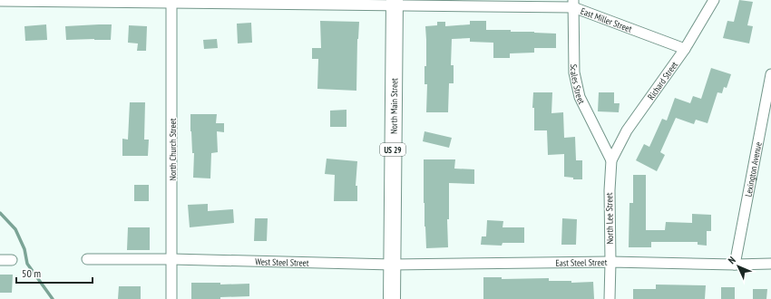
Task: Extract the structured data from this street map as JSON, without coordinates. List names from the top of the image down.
{
  "streets": {
    "main road": ["North Main Street", "US 29"],
    "street": [
      "East Miller Street",
      "Richard Street",
      "Scales Street",
      "North Church Street",
      "Lexington Avenue",
      "North Lee Street",
      "West Steel Street",
      "East Steel Street"
    ]
  },
  "crossings": [
    ["East Miller Street", "Richard Street"],
    ["East Miller Street", "Scales Street"],
    ["East Miller Street", "North Main Street"],
    ["East Miller Street", "North Church Street"],
    ["Richard Street", "Scales Street"],
    ["Richard Street", "North Lee Street"],
    ["Scales Street", "North Lee Street"],
    ["North Main Street", "West Steel Street"],
    ["North Main Street", "East Steel Street"],
    ["North Church Street", "West Steel Street"],
    ["Lexington Avenue", "East Steel Street"],
    ["North Lee Street", "East Steel Street"],
    ["West Steel Street", "East Steel Street"]
  ],
  "scale_bar": "50 m",
  "north": "top left"
}
